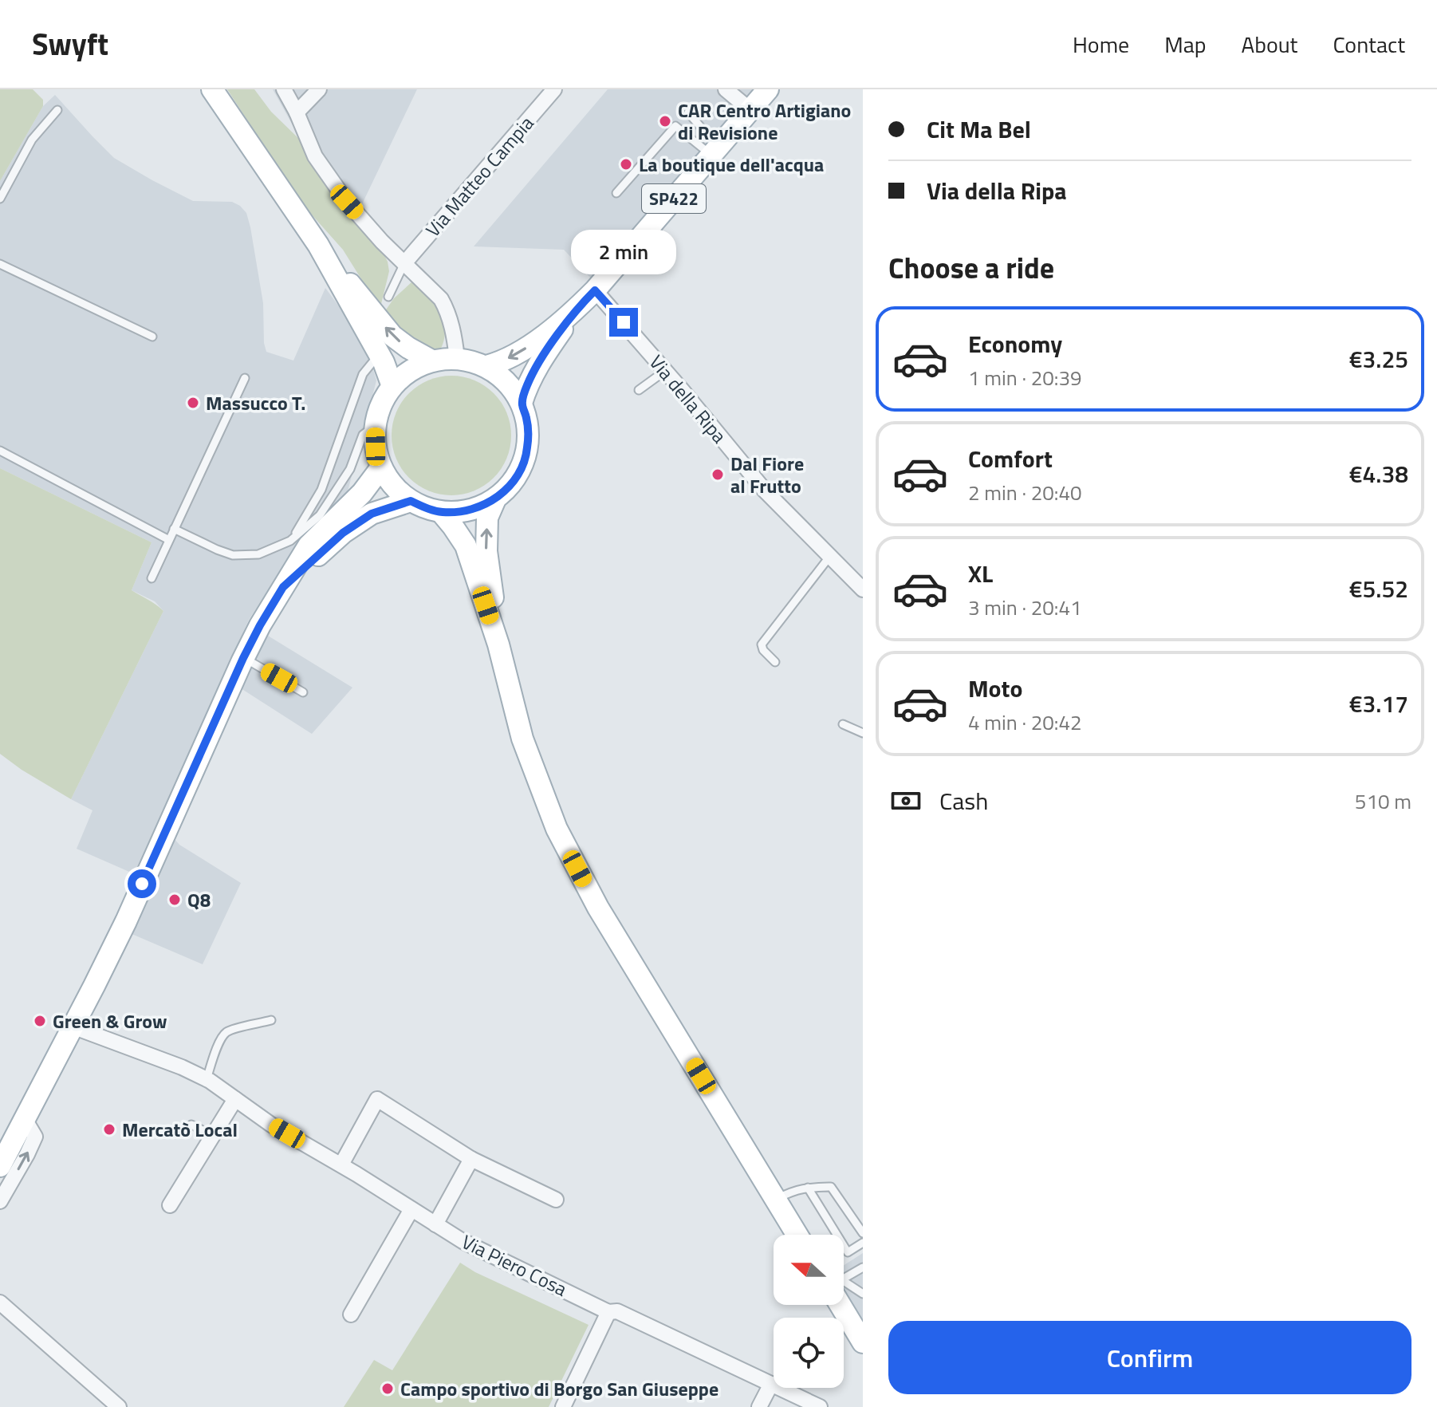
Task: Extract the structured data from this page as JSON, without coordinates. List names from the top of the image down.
{
  "streets": {
    "main road": ["SP422"],
    "street": ["Via Matteo Campia", "Via della Ripa", "Via Piero Cosa"]
  },
  "crossings": [
    ["SP422", "Via della Ripa"]
  ],
  "places": [
    "CAR Centro Artigiano di Revisione",
    "La boutique dell'acqua",
    "Massucco T.",
    "Dal Fiore al Frutto",
    "Q8",
    "Green & Grow",
    "Mercatò Local",
    "Campo sportivo di Borgo San Giuseppe"
  ],
  "north": "left",
  "page": {
    "header": "Swyft",
    "nav": [
      "Home",
      "Map",
      "About",
      "Contact"
    ],
    "banner": ["Cit Ma Bel", "Via della Ripa"],
    "bubble": "2 min",
    "heading": "Choose a ride",
    "list": [
      {
        "name": "Economy",
        "note": "1 min · 20:39",
        "value": "€3.25"
      },
      {
        "name": "Comfort",
        "note": "2 min · 20:40",
        "value": "€4.38"
      },
      {
        "name": "XL",
        "note": "3 min · 20:41",
        "value": "€5.52"
      },
      {
        "name": "Moto",
        "note": "4 min · 20:42",
        "value": "€3.17"
      }
    ],
    "pay": ["Cash", "510 m"],
    "buttons": "Confirm"
  }
}
